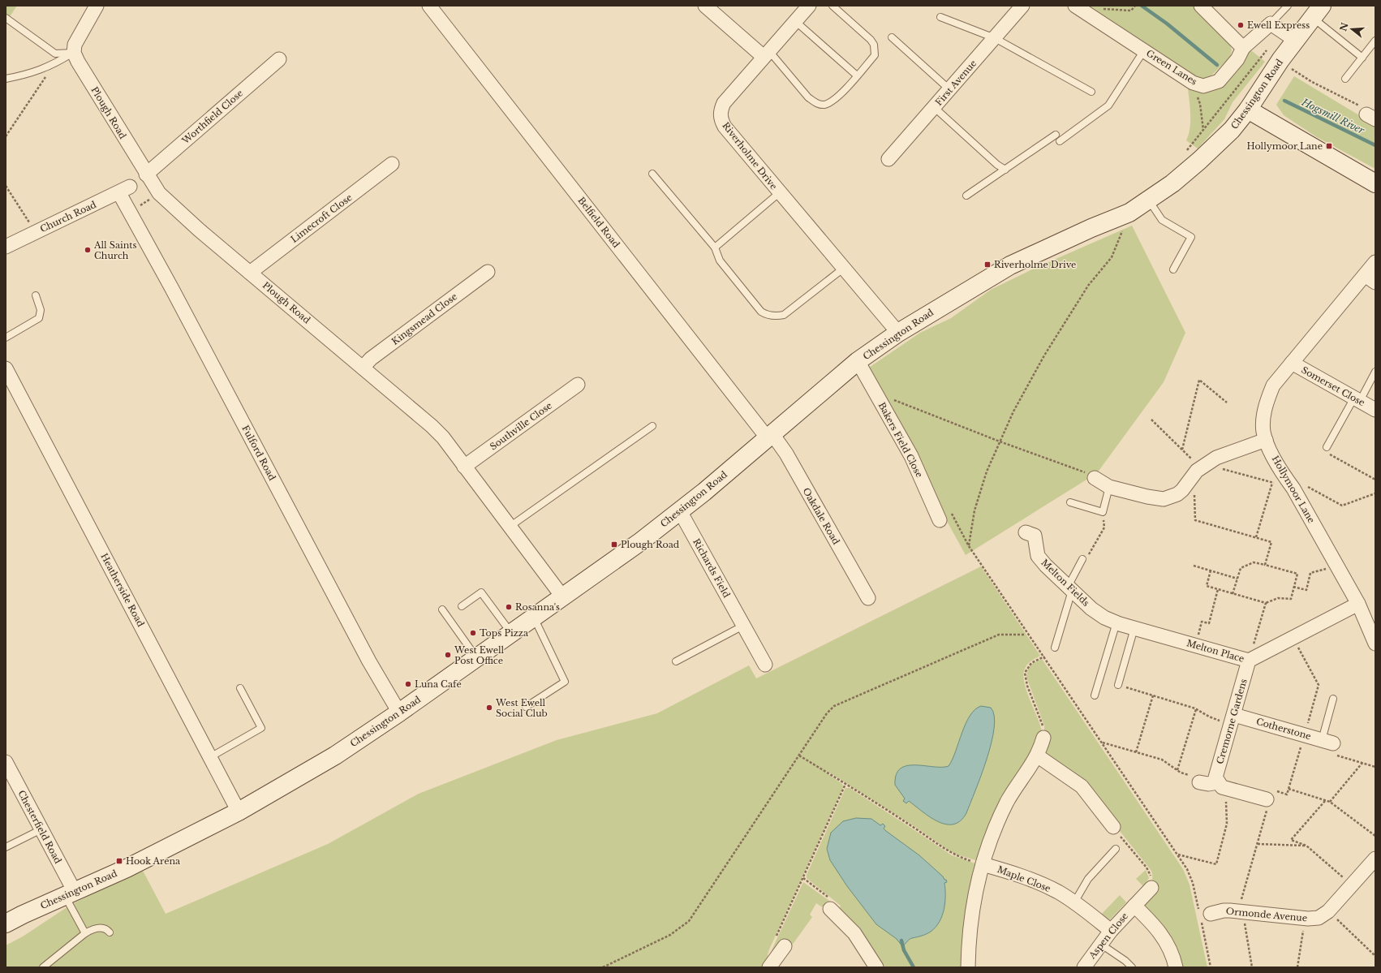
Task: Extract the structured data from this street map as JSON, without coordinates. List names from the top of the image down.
{
  "streets": {
    "main road": ["Chessington Road"],
    "street": [
      "Green Lanes",
      "First Avenue",
      "Plough Road",
      "Worthfield Close",
      "Riverholme Drive",
      "Church Road",
      "Limecroft Close",
      "Belfield Road",
      "Kingsmead Close",
      "Somerset Close",
      "Southville Close",
      "Bakers Field Close",
      "Fulford Road",
      "Hollymoor Lane",
      "Oakdale Road",
      "Richards Field",
      "Melton Fields",
      "Heatherside Road",
      "Melton Place",
      "Cremorne Gardens",
      "Cotherstone",
      "Chesterfield Road",
      "Maple Close",
      "Ormonde Avenue",
      "Aspen Close"
    ]
  },
  "crossings": [
    ["Chessington Road", "Plough Road"],
    ["Chessington Road", "Riverholme Drive"],
    ["Chessington Road", "Belfield Road"],
    ["Chessington Road", "Bakers Field Close"],
    ["Chessington Road", "Fulford Road"],
    ["Chessington Road", "Oakdale Road"],
    ["Chessington Road", "Richards Field"],
    ["Chessington Road", "Heatherside Road"],
    ["Chessington Road", "Chesterfield Road"],
    ["Plough Road", "Worthfield Close"],
    ["Plough Road", "Limecroft Close"],
    ["Plough Road", "Kingsmead Close"],
    ["Plough Road", "Southville Close"],
    ["Church Road", "Fulford Road"],
    ["Belfield Road", "Oakdale Road"],
    ["Somerset Close", "Hollymoor Lane"],
    ["Hollymoor Lane", "Melton Place"],
    ["Melton Fields", "Melton Place"],
    ["Melton Place", "Cremorne Gardens"],
    ["Cremorne Gardens", "Cotherstone"],
    ["Maple Close", "Aspen Close"]
  ],
  "water": ["Hogsmill River"],
  "places": {
    "other": [
      "Ewell Express",
      "All Saints Church",
      "Rosanna's",
      "Tops Pizza",
      "West Ewell Post Office",
      "Luna Cafe",
      "West Ewell Social Club"
    ],
    "transit": [
      "Hollymoor Lane",
      "Riverholme Drive",
      "Plough Road",
      "Hook Arena"
    ]
  },
  "north": "left"
}
